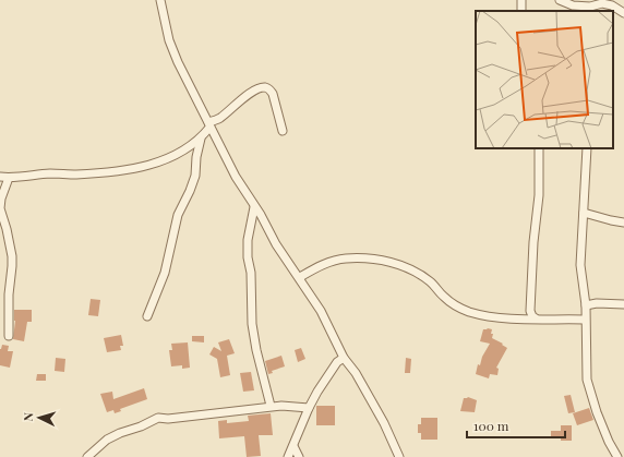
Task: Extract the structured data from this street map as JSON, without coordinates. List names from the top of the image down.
{
  "scale_bar": "100 m",
  "north": "left"
}
